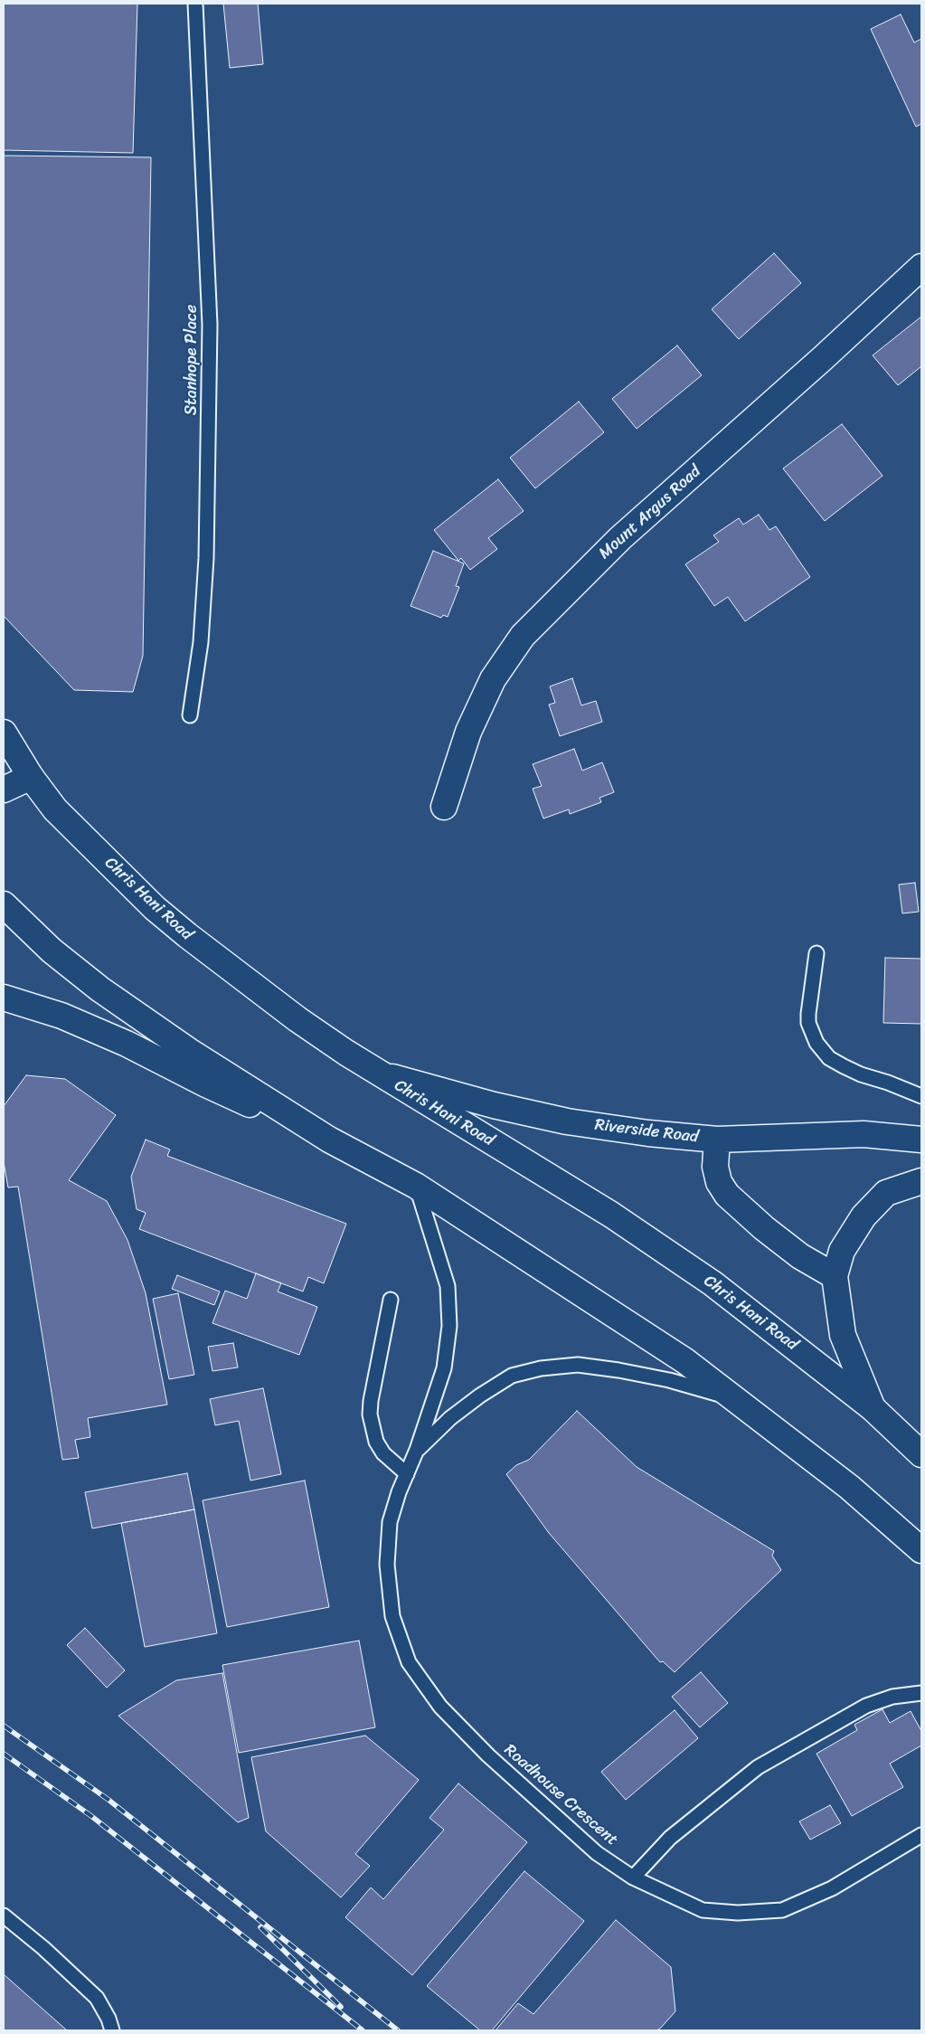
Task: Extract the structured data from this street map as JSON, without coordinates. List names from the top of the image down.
{
  "streets": {
    "main road": ["Mount Argus Road", "Chris Hani Road", "Riverside Road"],
    "lane": ["Stanhope Place", "Roadhouse Crescent"]
  },
  "crossings": [
    ["Chris Hani Road", "Riverside Road"]
  ]
}
